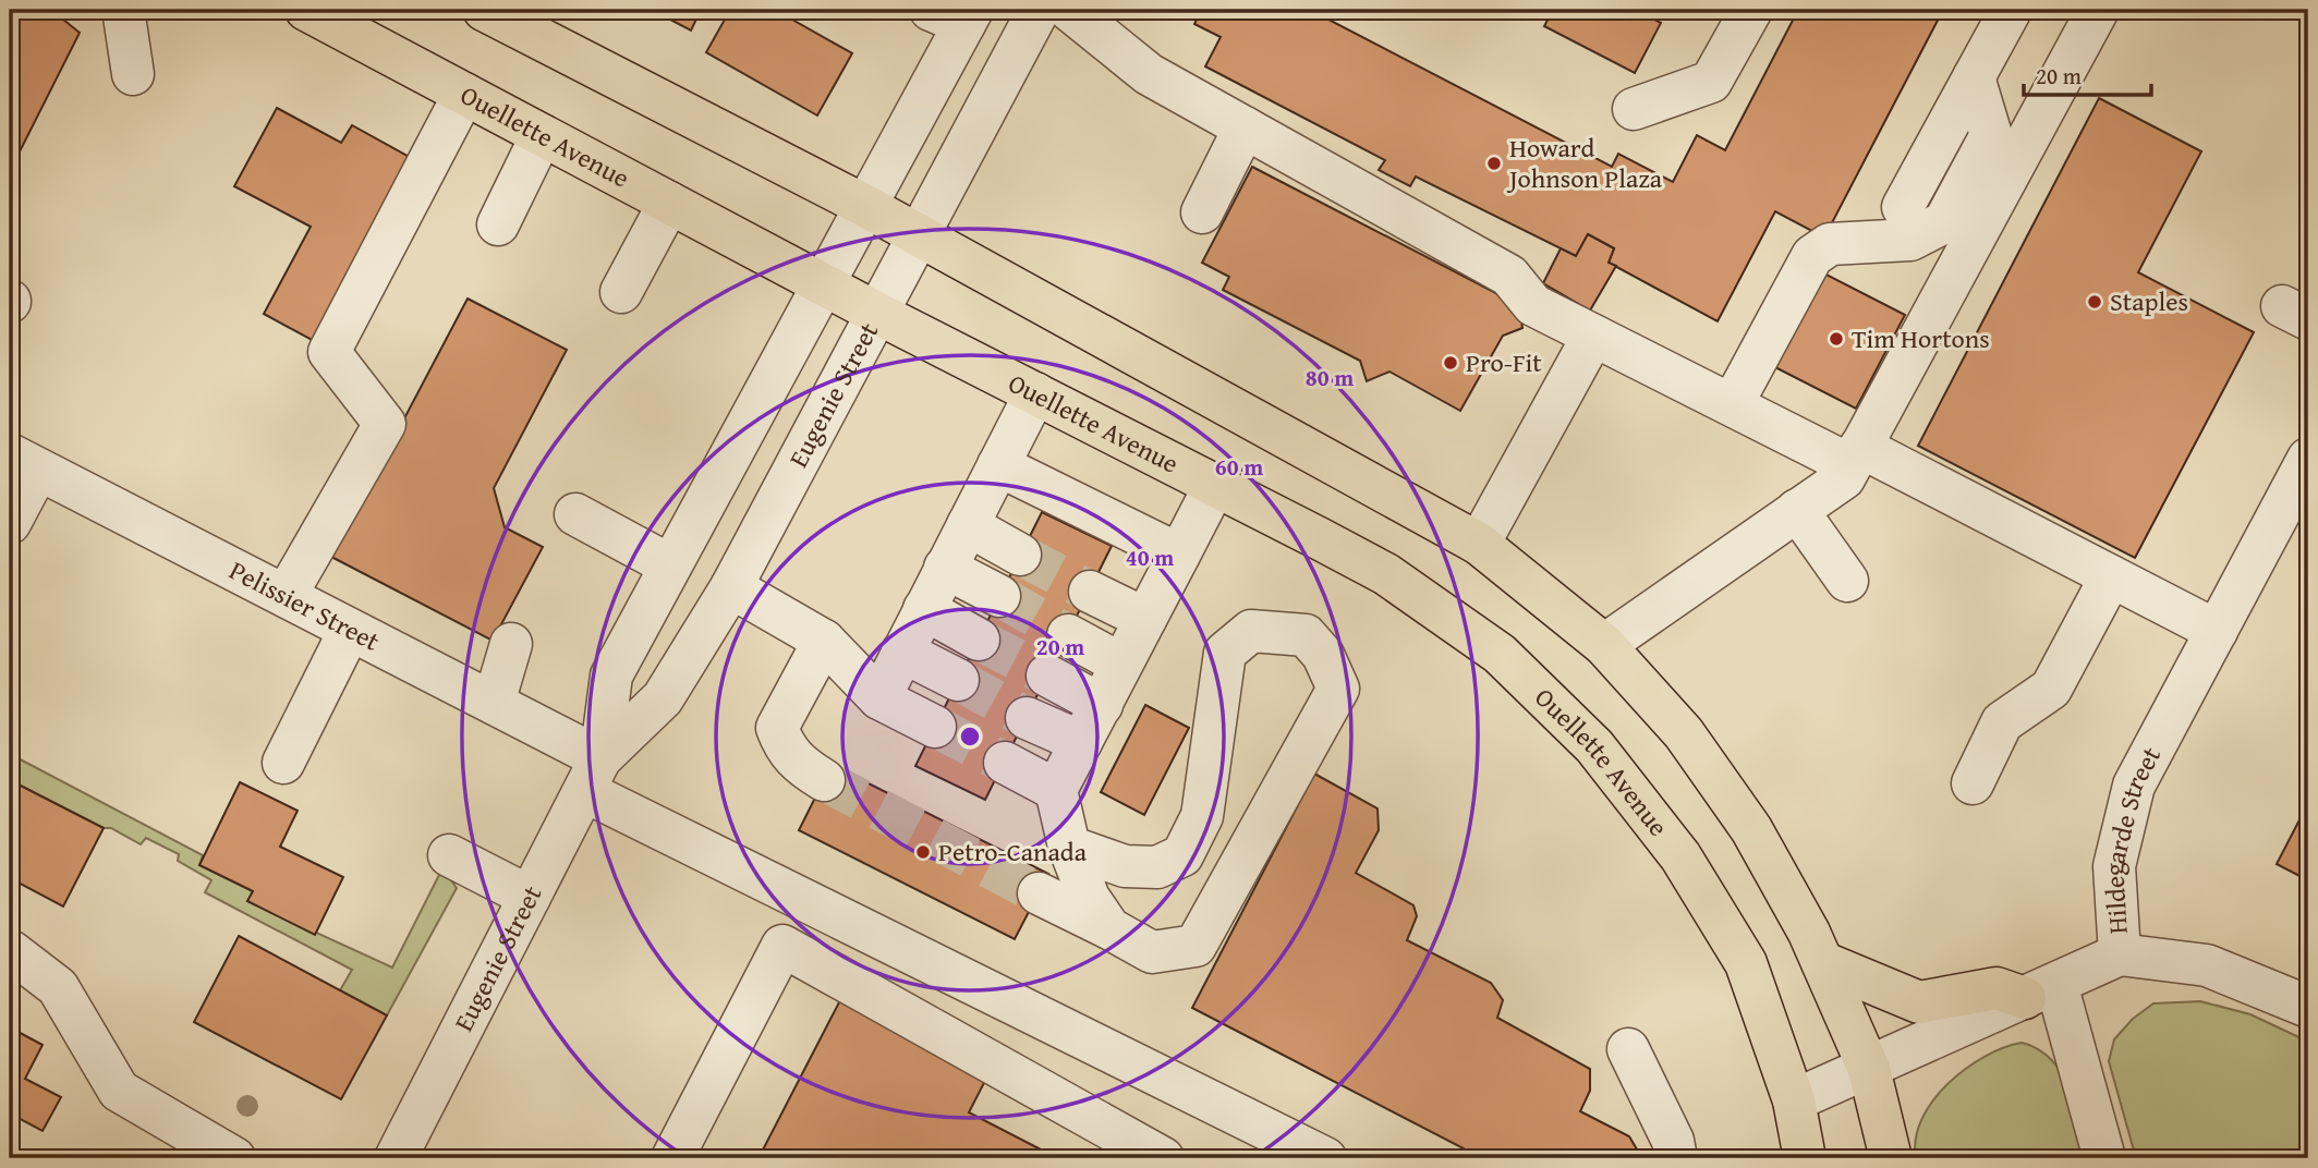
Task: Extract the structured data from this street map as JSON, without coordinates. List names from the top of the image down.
{
  "streets": {
    "main road": ["Ouellette Avenue"],
    "street": ["Eugenie Street", "Pelissier Street", "Hildegarde Street"]
  },
  "crossings": [
    ["Ouellette Avenue", "Eugenie Street"],
    ["Ouellette Avenue", "Hildegarde Street"],
    ["Eugenie Street", "Pelissier Street"]
  ],
  "places": [
    "Howard Johnson Plaza",
    "Staples",
    "Tim Hortons",
    "Pro-Fit",
    "Petro-Canada"
  ],
  "scale_bar": "20 m",
  "rings": [
    "80 m",
    "60 m",
    "40 m",
    "20 m"
  ]
}
